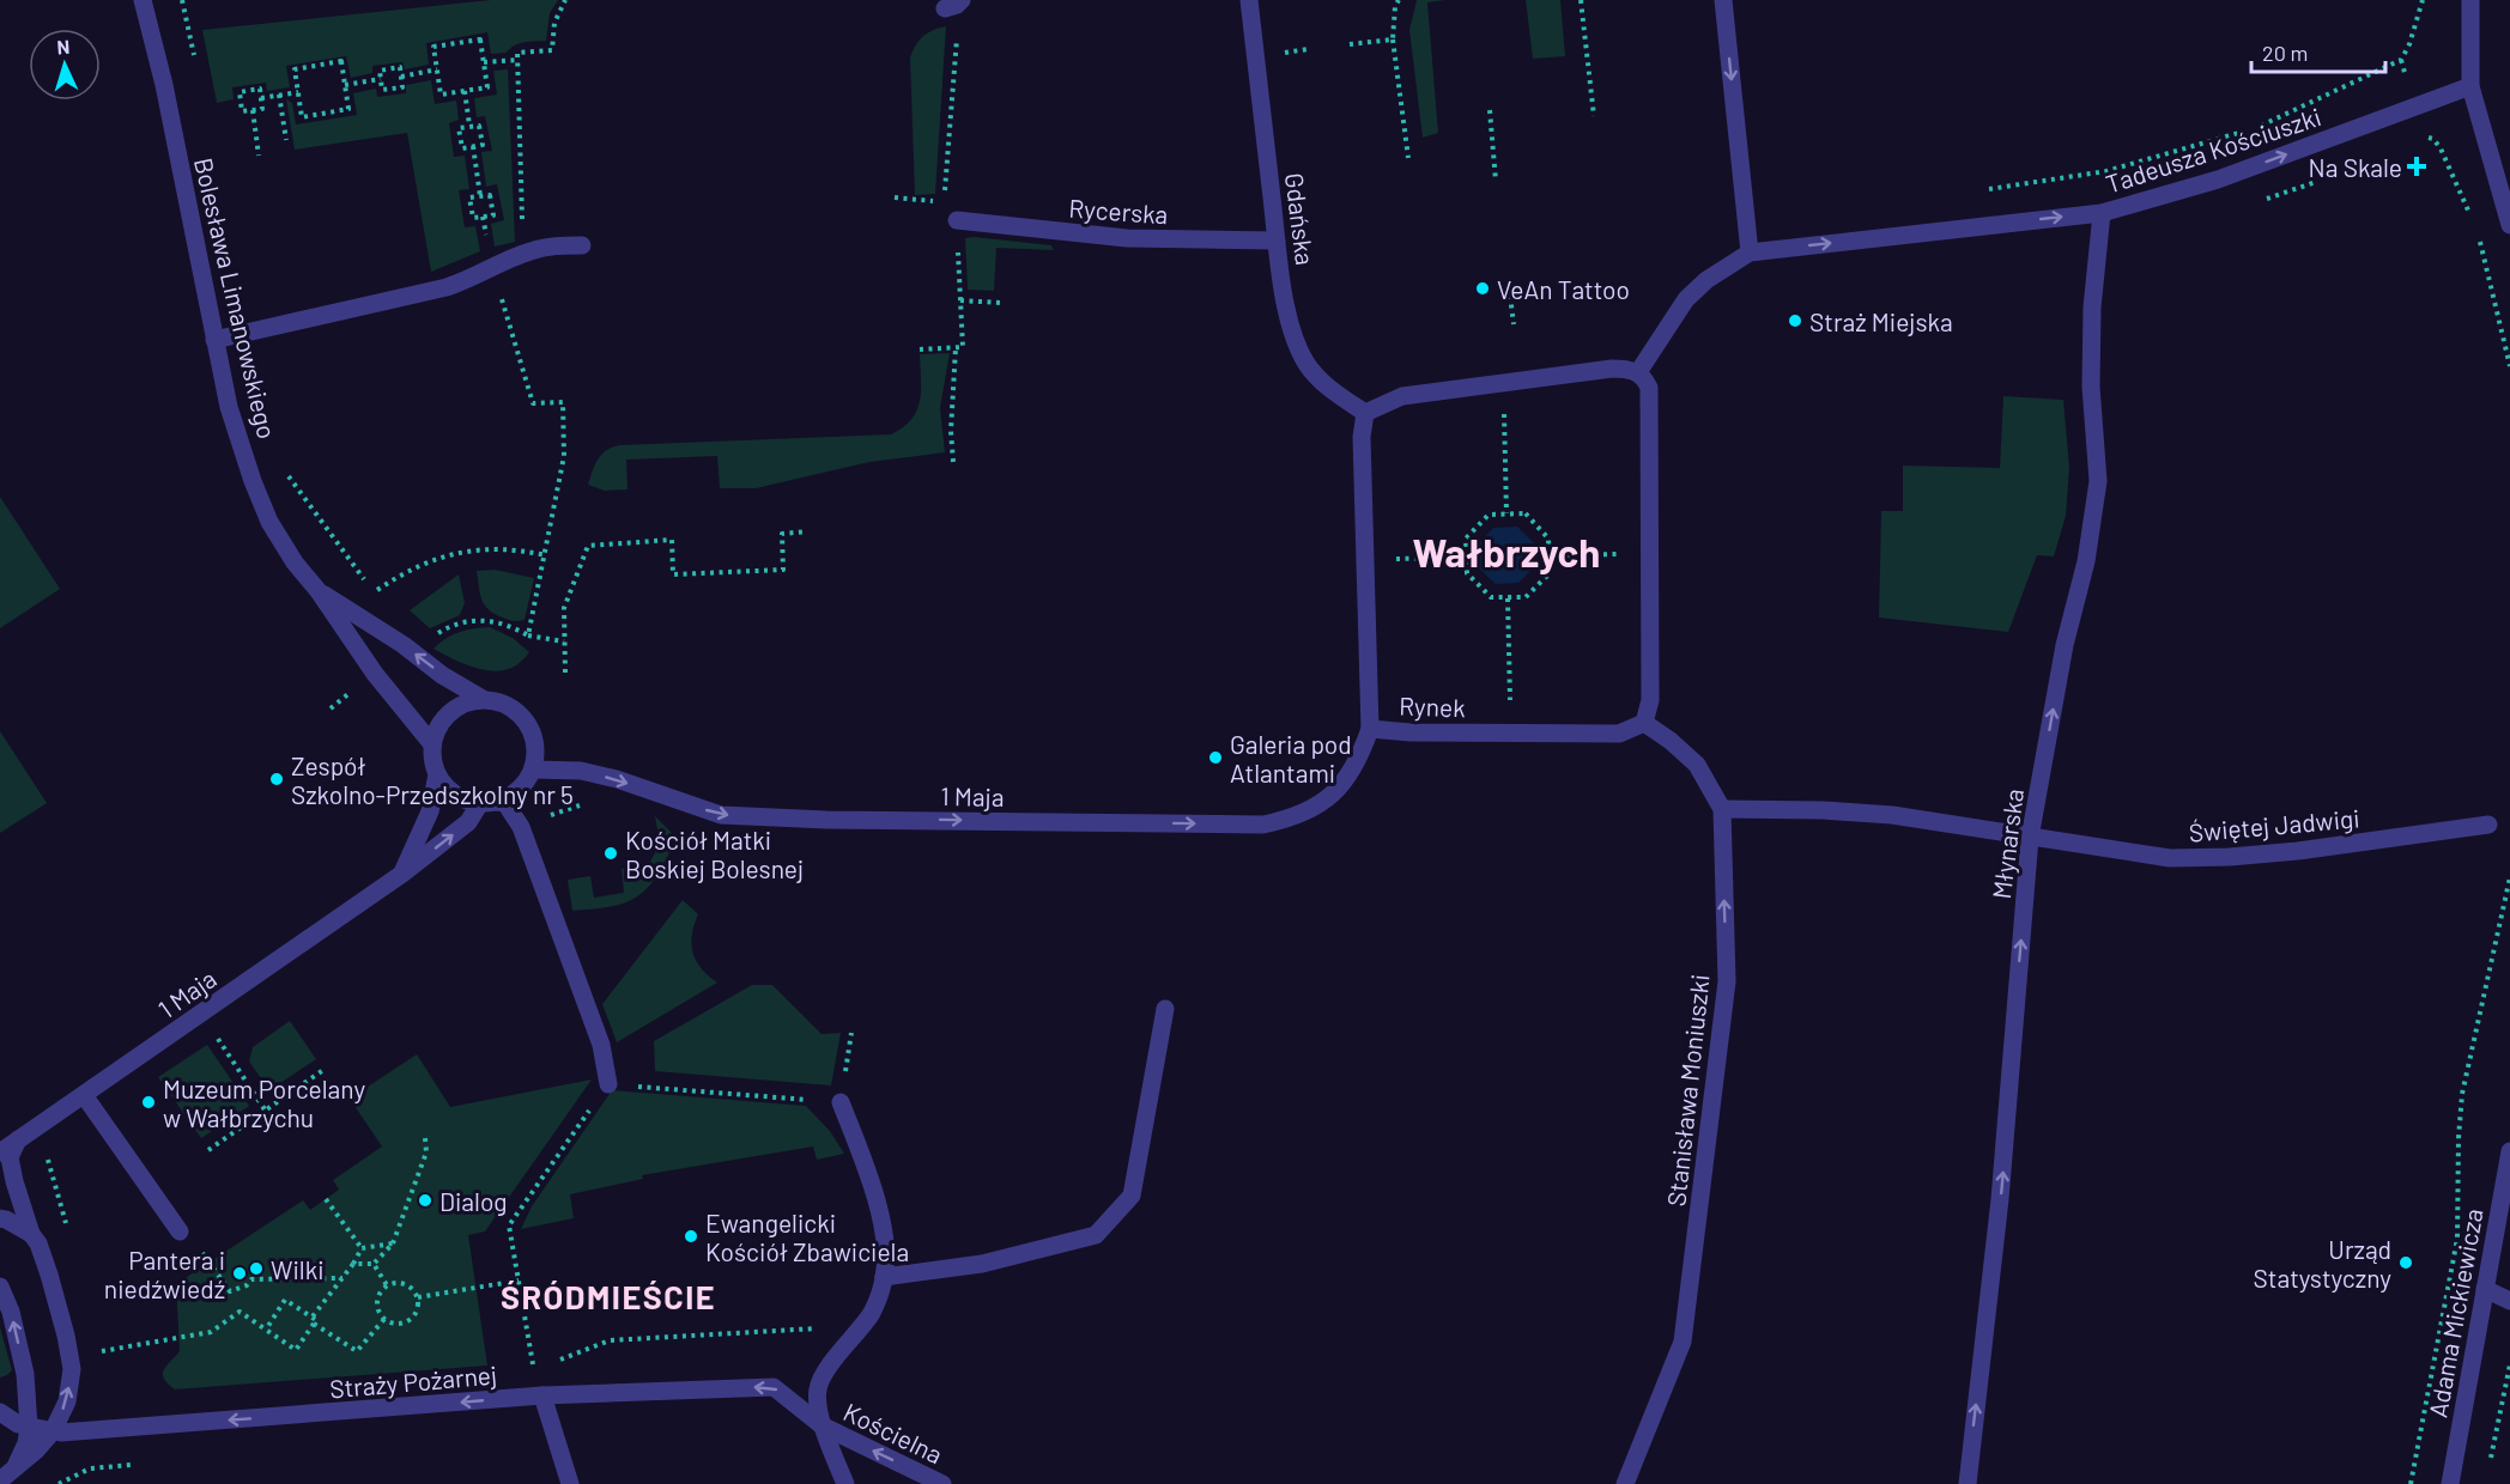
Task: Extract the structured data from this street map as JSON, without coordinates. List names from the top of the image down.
{
  "streets": {
    "street": [
      "Tadeusza Kościuszki",
      "Rycerska",
      "Gdańska",
      "Bolesława Limanowskiego",
      "Rynek",
      "1 Maja",
      "Świętej Jadwigi",
      "Młynarska",
      "Stanisława Moniuszki",
      "Adama Mickiewicza",
      "Straży Pożarnej",
      "Kościelna"
    ]
  },
  "crossings": [
    ["Tadeusza Kościuszki", "Młynarska"],
    ["Rycerska", "Gdańska"],
    ["Gdańska", "Rynek"],
    ["Bolesława Limanowskiego", "1 Maja"],
    ["Rynek", "1 Maja"],
    ["Rynek", "Stanisława Moniuszki"],
    ["Świętej Jadwigi", "Młynarska"],
    ["Świętej Jadwigi", "Stanisława Moniuszki"],
    ["Straży Pożarnej", "Kościelna"]
  ],
  "one_way": [
    "Tadeusza Kościuszki",
    "1 Maja",
    "Młynarska",
    "Stanisława Moniuszki",
    "Straży Pożarnej",
    "Kościelna"
  ],
  "districts": ["Wałbrzych", "ŚRÓDMIEŚCIE"],
  "places": {
    "health": ["Na Skale"],
    "other": [
      "VeAn Tattoo",
      "Straż Miejska",
      "Galeria pod Atlantami",
      "Zespół Szkolno-Przedszkolny nr 5",
      "Kościół Matki Boskiej Bolesnej",
      "Muzeum Porcelany w Wałbrzychu",
      "Dialog",
      "Ewangelicki Kościół Zbawiciela",
      "Urząd Statystyczny",
      "Wilki",
      "Pantera i niedźwiedź"
    ]
  },
  "scale_bar": "20 m",
  "north": "top"
}
